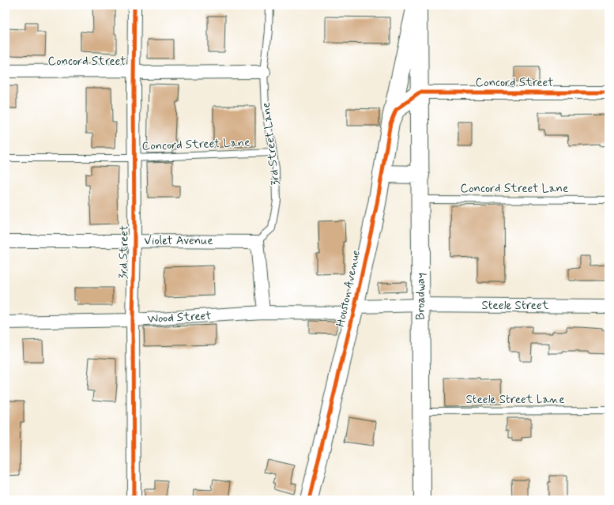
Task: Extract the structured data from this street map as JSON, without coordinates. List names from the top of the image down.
{
  "streets": {
    "street": [
      "Concord Street",
      "Violet Avenue",
      "3rd Street",
      "Houston Avenue",
      "Broadway",
      "Steele Street",
      "Wood Street"
    ],
    "lane": ["3rd Street Lane", "Concord Street Lane", "Steele Street Lane"]
  },
  "crossings": [
    ["Concord Street", "3rd Street Lane"],
    ["Concord Street", "3rd Street"],
    ["Concord Street", "Houston Avenue"],
    ["Concord Street", "Broadway"],
    ["3rd Street Lane", "Concord Street Lane"],
    ["3rd Street Lane", "Violet Avenue"],
    ["Concord Street Lane", "3rd Street"],
    ["Concord Street Lane", "Broadway"],
    ["Violet Avenue", "3rd Street"],
    ["3rd Street", "Wood Street"],
    ["Houston Avenue", "Broadway"],
    ["Houston Avenue", "Wood Street"],
    ["Broadway", "Steele Street"],
    ["Broadway", "Wood Street"],
    ["Broadway", "Steele Street Lane"],
    ["Steele Street", "Wood Street"]
  ]
}
